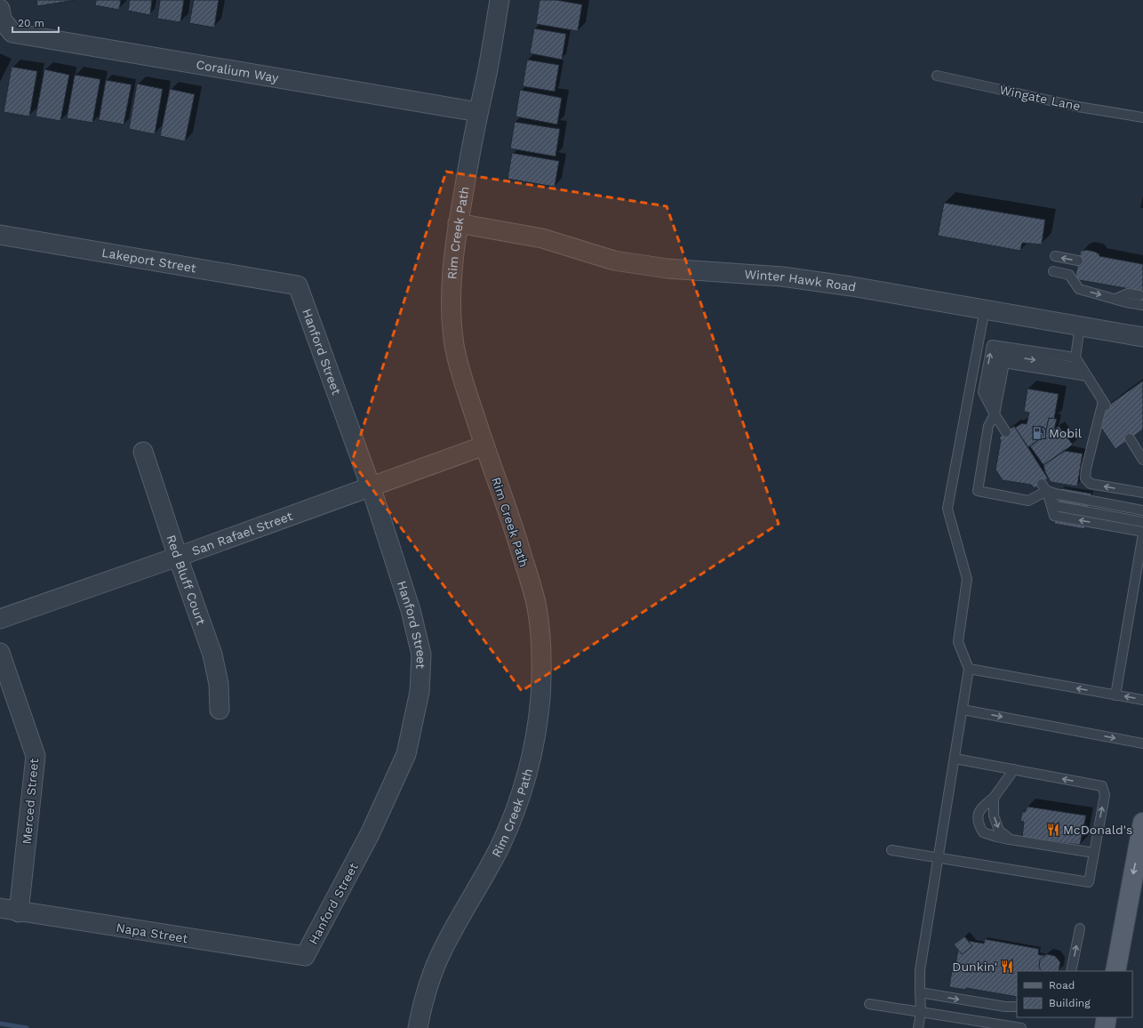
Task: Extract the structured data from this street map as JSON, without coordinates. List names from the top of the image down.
{
  "streets": {
    "street": [
      "Coralium Way",
      "Rim Creek Path",
      "Lakeport Street",
      "Winter Hawk Road",
      "Hanford Street",
      "San Rafael Street",
      "Red Bluff Court",
      "Merced Street",
      "Napa Street"
    ],
    "lane": ["Wingate Lane"]
  },
  "crossings": [
    ["Coralium Way", "Rim Creek Path"],
    ["Rim Creek Path", "Winter Hawk Road"],
    ["Rim Creek Path", "San Rafael Street"],
    ["Lakeport Street", "Hanford Street"],
    ["Hanford Street", "San Rafael Street"],
    ["Hanford Street", "Napa Street"],
    ["San Rafael Street", "Red Bluff Court"],
    ["Merced Street", "Napa Street"]
  ],
  "places": {
    "fuel station": ["Mobil"],
    "restaurant": ["McDonald's", "Dunkin'"]
  },
  "legend": ["Road", "Building"],
  "scale_bar": "20 m"
}
